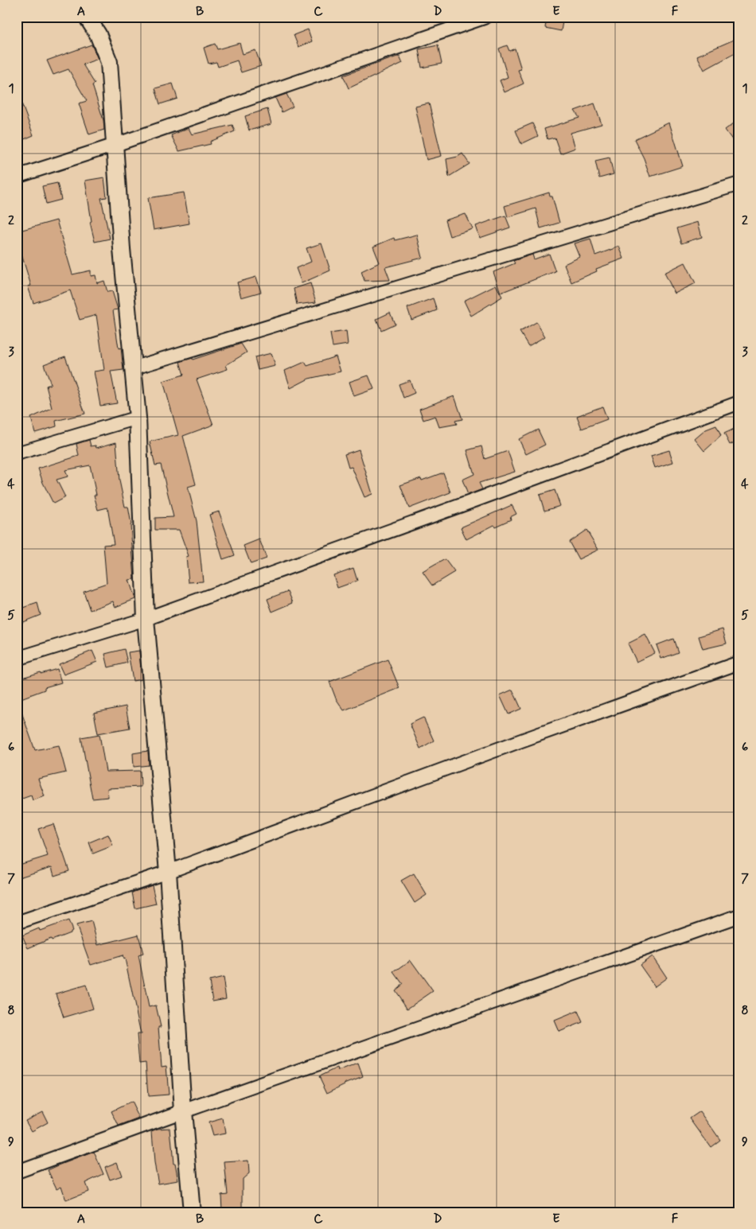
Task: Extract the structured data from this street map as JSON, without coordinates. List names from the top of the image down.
{
  "grid": {
    "columns": [
      "A",
      "B",
      "C",
      "D",
      "E",
      "F"
    ],
    "rows": [
      "1",
      "2",
      "3",
      "4",
      "5",
      "6",
      "7",
      "8",
      "9"
    ]
  }
}
